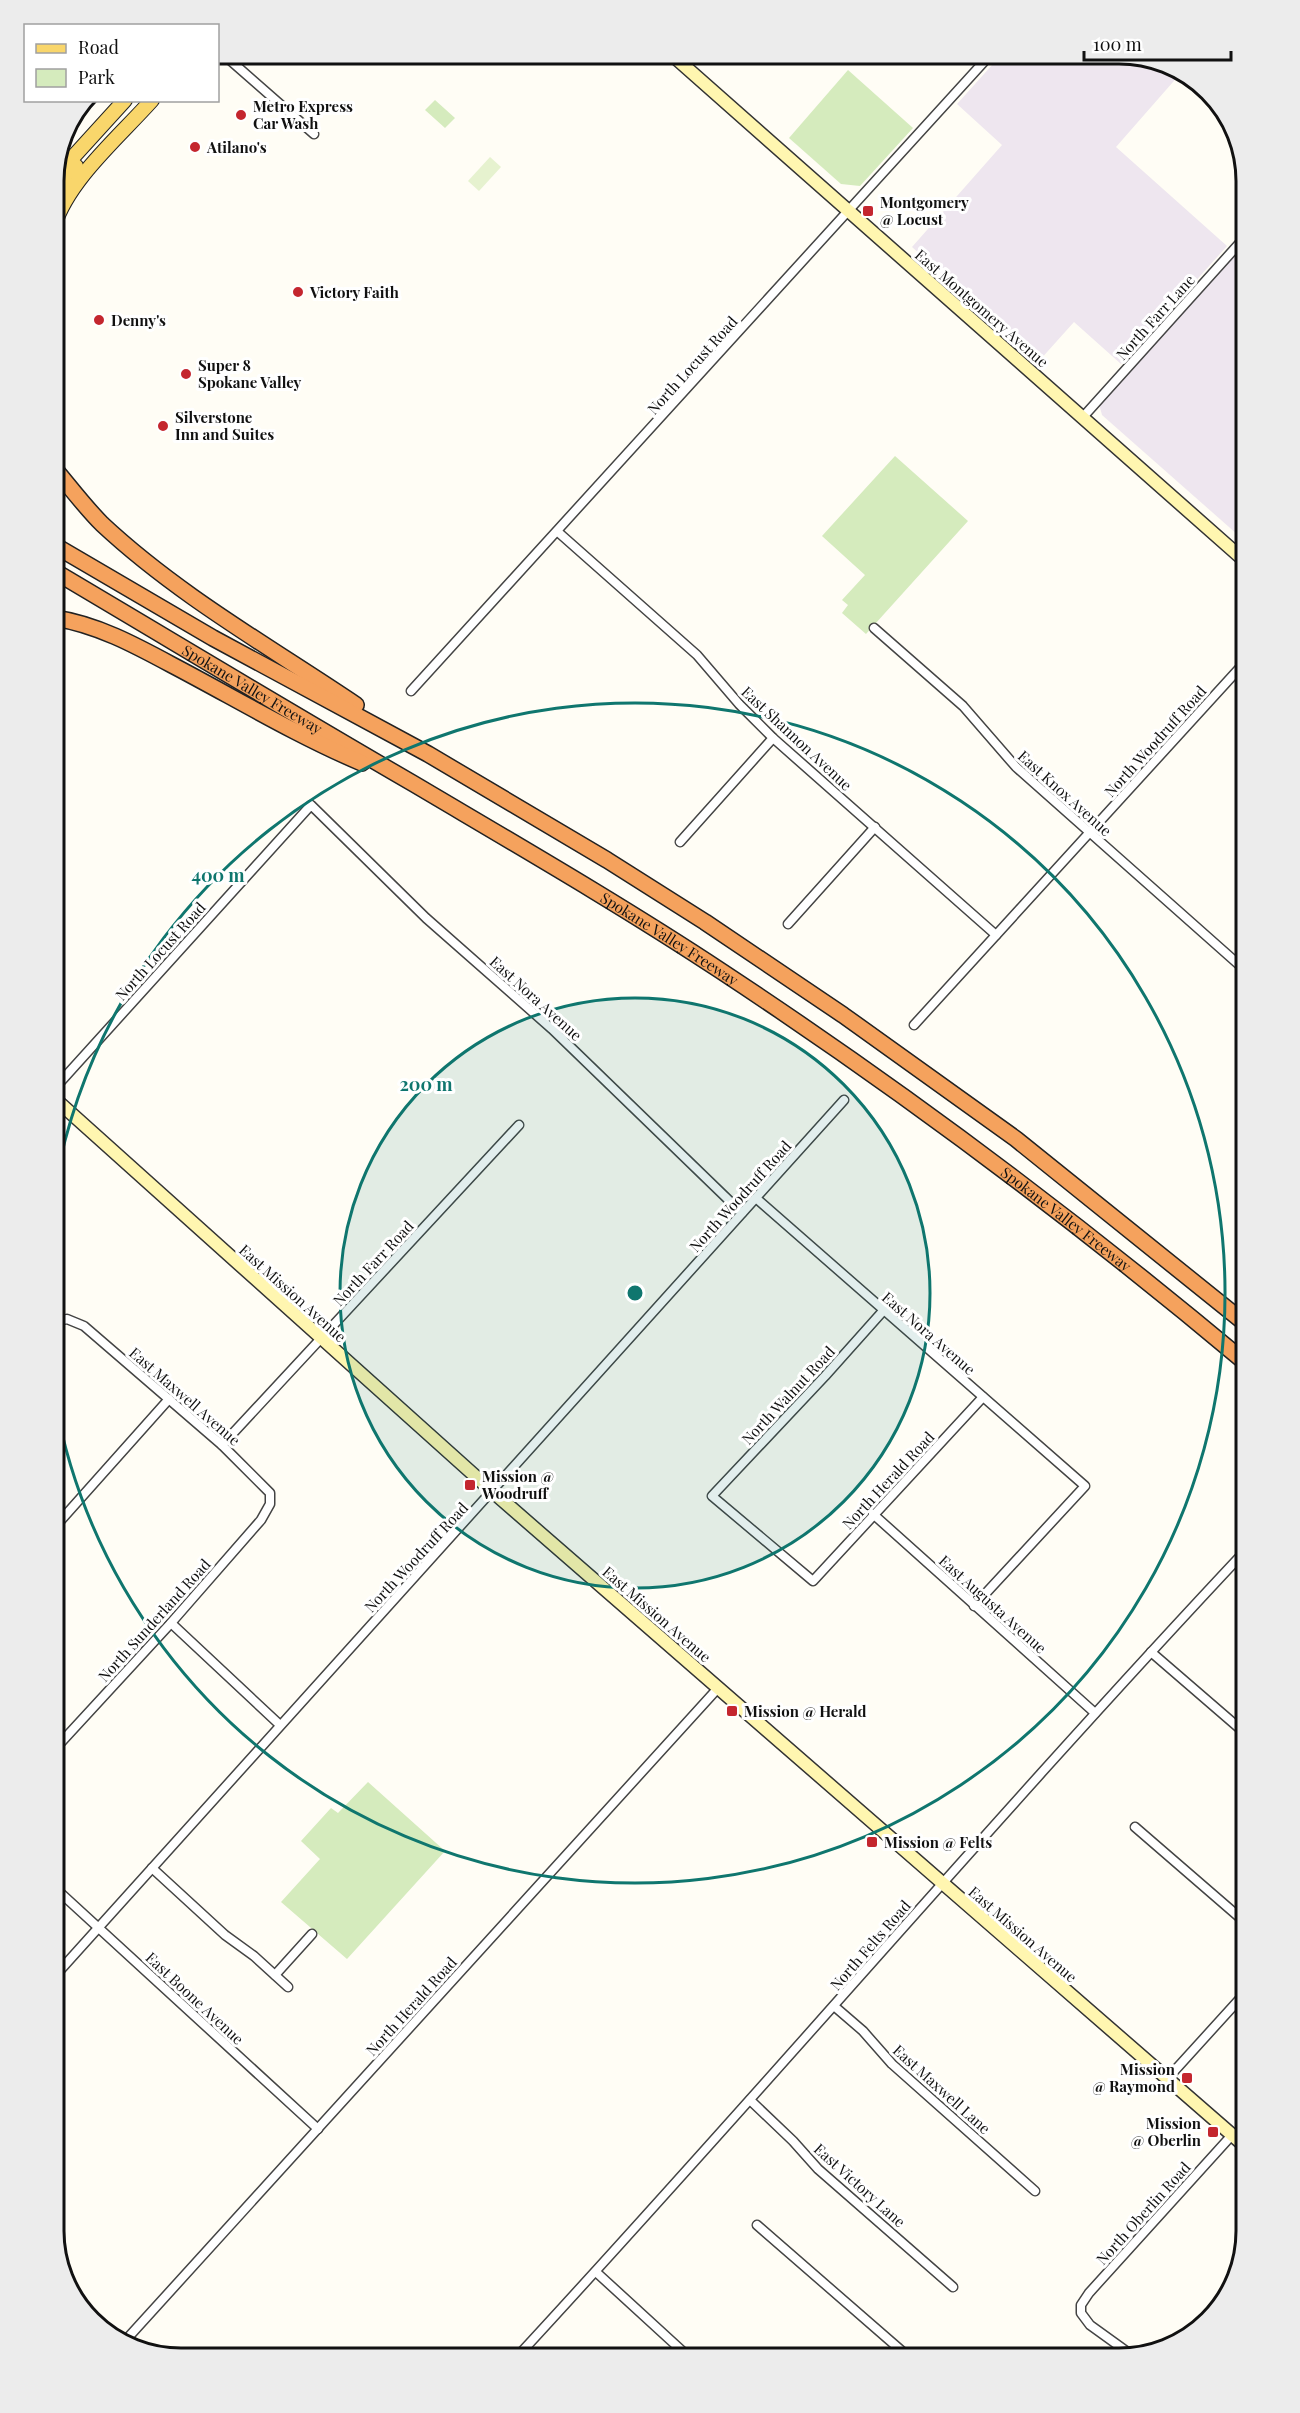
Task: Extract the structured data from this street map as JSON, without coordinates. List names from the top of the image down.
{
  "streets": {
    "highway": ["Spokane Valley Freeway"],
    "street": [
      "East Montgomery Avenue",
      "North Farr Lane",
      "North Locust Road",
      "East Shannon Avenue",
      "North Woodruff Road",
      "East Knox Avenue",
      "East Nora Avenue",
      "North Farr Road",
      "East Mission Avenue",
      "North Walnut Road",
      "East Maxwell Avenue",
      "North Herald Road",
      "East Augusta Avenue",
      "North Sunderland Road",
      "North Felts Road",
      "East Boone Avenue",
      "East Maxwell Lane",
      "East Victory Lane",
      "North Oberlin Road"
    ]
  },
  "crossings": [
    ["East Montgomery Avenue", "North Farr Lane"],
    ["East Montgomery Avenue", "North Locust Road"],
    ["North Locust Road", "East Shannon Avenue"],
    ["North Locust Road", "East Nora Avenue"],
    ["East Shannon Avenue", "North Woodruff Road"],
    ["North Woodruff Road", "East Knox Avenue"],
    ["North Woodruff Road", "East Nora Avenue"],
    ["North Woodruff Road", "East Mission Avenue"],
    ["North Woodruff Road", "East Boone Avenue"],
    ["East Nora Avenue", "North Walnut Road"],
    ["East Nora Avenue", "North Herald Road"],
    ["East Nora Avenue", "East Augusta Avenue"],
    ["North Farr Road", "East Mission Avenue"],
    ["North Farr Road", "East Maxwell Avenue"],
    ["East Mission Avenue", "North Herald Road"],
    ["East Mission Avenue", "North Felts Road"],
    ["East Mission Avenue", "North Oberlin Road"],
    ["North Walnut Road", "North Herald Road"],
    ["East Maxwell Avenue", "North Sunderland Road"],
    ["North Herald Road", "East Augusta Avenue"],
    ["North Herald Road", "East Boone Avenue"],
    ["East Augusta Avenue", "North Felts Road"],
    ["North Felts Road", "East Maxwell Lane"],
    ["North Felts Road", "East Victory Lane"]
  ],
  "places": {
    "other": [
      "Metro Express Car Wash",
      "Atilano's",
      "Victory Faith",
      "Denny's",
      "Super 8 Spokane Valley",
      "Silverstone Inn and Suites"
    ],
    "transit": [
      "Montgomery @ Locust",
      "Mission @ Woodruff",
      "Mission @ Herald",
      "Mission @ Felts",
      "Mission @ Raymond",
      "Mission @ Oberlin"
    ]
  },
  "legend": ["Road", "Park"],
  "scale_bar": "100 m",
  "rings": ["400 m", "200 m"]
}
